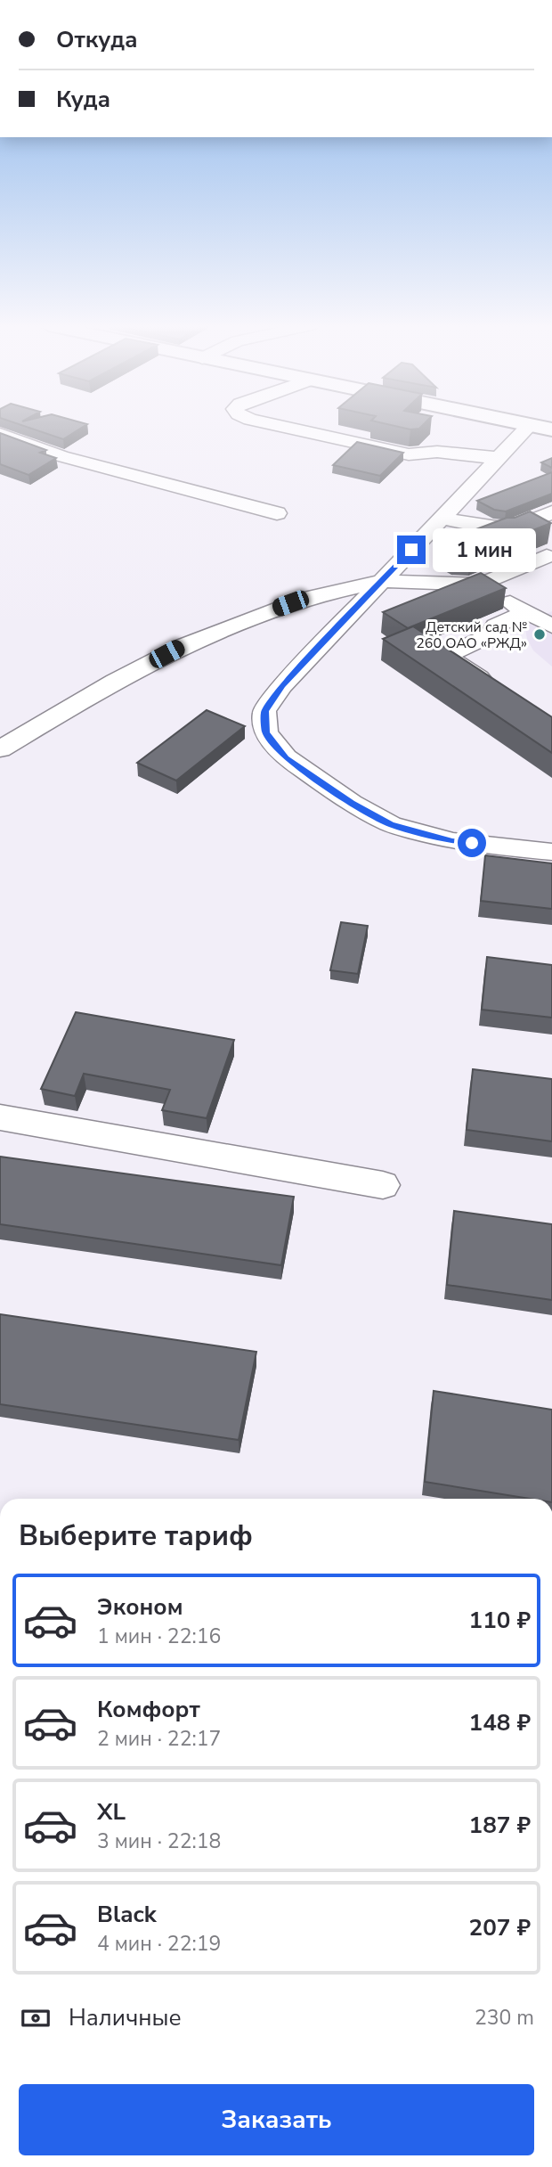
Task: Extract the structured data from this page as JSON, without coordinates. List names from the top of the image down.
{
  "places": ["Детский сад № 260 ОАО «РЖД»"],
  "page": {
    "banner": ["Откуда", "Куда"],
    "bubble": "1 мин",
    "heading": "Выберите тариф",
    "list": [
      {
        "name": "Эконом",
        "note": "1 мин · 22:16",
        "value": "110 ₽"
      },
      {
        "name": "Комфорт",
        "note": "2 мин · 22:17",
        "value": "148 ₽"
      },
      {
        "name": "XL",
        "note": "3 мин · 22:18",
        "value": "187 ₽"
      },
      {
        "name": "Black",
        "note": "4 мин · 22:19",
        "value": "207 ₽"
      }
    ],
    "pay": ["Наличные", "230 m"],
    "buttons": "Заказать"
  }
}
